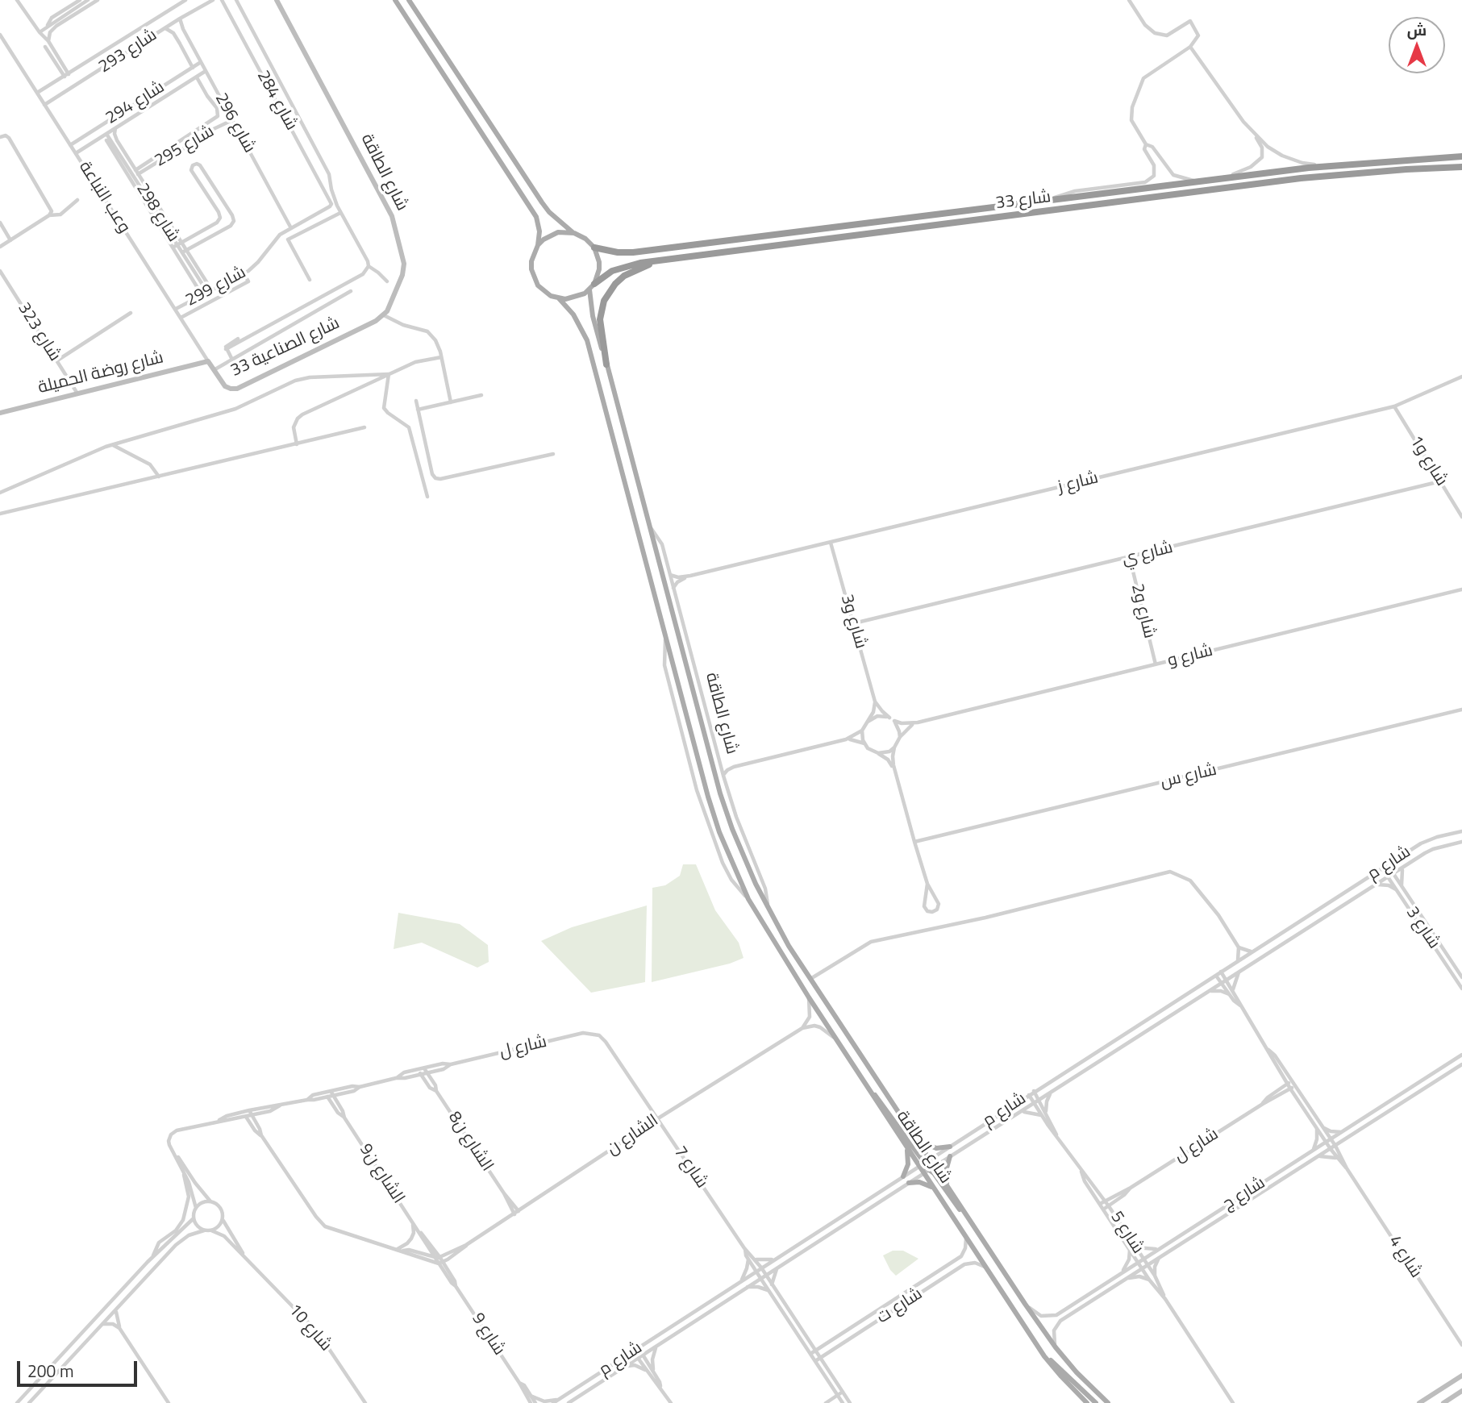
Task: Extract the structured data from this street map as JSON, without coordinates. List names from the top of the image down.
{
  "streets": {
    "highway": ["شارع 33"],
    "main road": ["شارع الطاقة"],
    "street": [
      "شارع 293",
      "شارع 284",
      "شارع 294",
      "شارع 296",
      "شارع 295",
      "وعب النباعة",
      "شارع 298",
      "شارع 299",
      "شارع 323",
      "شارع الصناعية 33",
      "شارع روضة الحميلة",
      "شارع و1",
      "شارع ز",
      "شارع ي",
      "شارع و2",
      "شارع و3",
      "شارع و",
      "شارع س",
      "شارع م",
      "شارع 3",
      "شارع ل",
      "الشارع ن",
      "الشارع ن8",
      "شارع 7",
      "الشارع ن9",
      "شارع ج",
      "شارع 5",
      "شارع 4",
      "شارع ت",
      "شارع 10",
      "شارع 9"
    ]
  },
  "crossings": [
    ["شارع 293", "شارع 296"],
    ["شارع 293", "وعب النباعة"],
    ["شارع 284", "شارع 299"],
    ["شارع 294", "شارع 296"],
    ["شارع 294", "وعب النباعة"],
    ["شارع 294", "شارع 298"],
    ["شارع 296", "شارع 295"],
    ["شارع 296", "شارع 299"],
    ["شارع الطاقة", "شارع 33"],
    ["شارع الطاقة", "شارع الصناعية 33"],
    ["شارع الطاقة", "شارع ز"],
    ["شارع الطاقة", "شارع م"],
    ["شارع الطاقة", "شارع ج"],
    ["شارع الطاقة", "شارع ت"],
    ["وعب النباعة", "شارع 299"],
    ["وعب النباعة", "شارع الصناعية 33"],
    ["وعب النباعة", "شارع روضة الحميلة"],
    ["شارع 298", "شارع 299"],
    ["شارع 323", "شارع روضة الحميلة"],
    ["شارع الصناعية 33", "شارع روضة الحميلة"],
    ["شارع و1", "شارع ز"],
    ["شارع و1", "شارع ي"],
    ["شارع ز", "شارع و3"],
    ["شارع ي", "شارع و2"],
    ["شارع ي", "شارع و3"],
    ["شارع و2", "شارع و"],
    ["شارع و3", "شارع و"],
    ["شارع م", "شارع 3"],
    ["شارع م", "شارع 7"],
    ["شارع م", "شارع 5"],
    ["شارع م", "شارع 4"],
    ["شارع ل", "الشارع ن8"],
    ["شارع ل", "شارع 7"],
    ["شارع ل", "الشارع ن9"],
    ["شارع ل", "شارع 5"],
    ["شارع ل", "شارع 4"],
    ["الشارع ن", "الشارع ن8"],
    ["الشارع ن", "شارع 7"],
    ["الشارع ن", "الشارع ن9"],
    ["الشارع ن", "شارع 9"],
    ["شارع 7", "شارع ت"],
    ["الشارع ن9", "شارع 9"],
    ["شارع ج", "شارع 5"],
    ["شارع ج", "شارع 4"]
  ],
  "scale_bar": "200 m",
  "north": "top"
}
